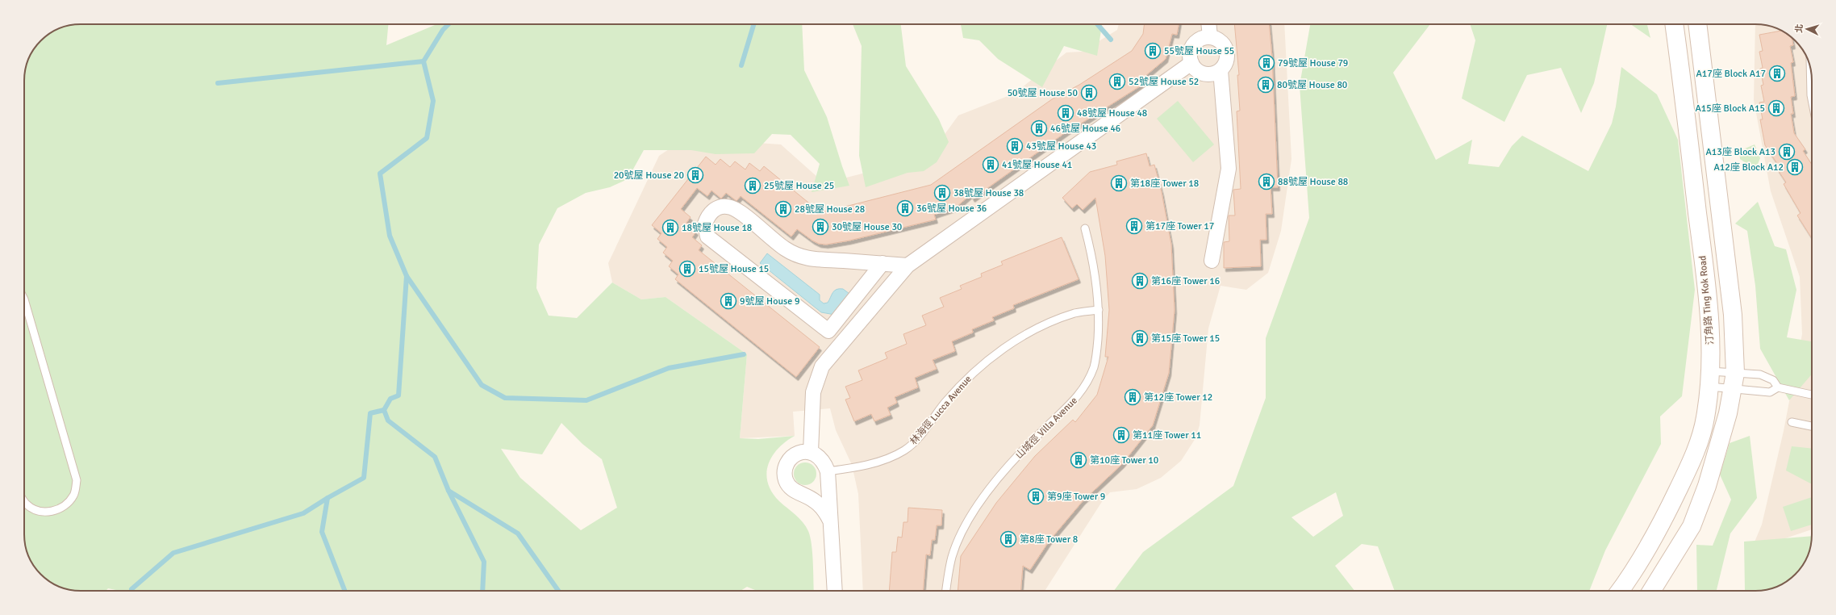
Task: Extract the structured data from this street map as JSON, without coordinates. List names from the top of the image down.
{
  "streets": {
    "main road": ["汀角路 Ting Kok Road"],
    "lane": ["林海徑 Lucca Avenue", "山城徑 Villa Avenue"]
  },
  "crossings": [
    ["林海徑 Lucca Avenue", "山城徑 Villa Avenue"]
  ],
  "places": {
    "building": [
      "55號屋 House 55",
      "79號屋 House 79",
      "A17座 Block A17",
      "52號屋 House 52",
      "80號屋 House 80",
      "50號屋 House 50",
      "A15座 Block A15",
      "48號屋 House 48",
      "46號屋 House 46",
      "43號屋 House 43",
      "A13座 Block A13",
      "41號屋 House 41",
      "A12座 Block A12",
      "20號屋 House 20",
      "88號屋 House 88",
      "第18座 Tower 18",
      "25號屋 House 25",
      "38號屋 House 38",
      "36號屋 House 36",
      "28號屋 House 28",
      "第17座 Tower 17",
      "30號屋 House 30",
      "18號屋 House 18",
      "15號屋 House 15",
      "第16座 Tower 16",
      "9號屋 House 9",
      "第15座 Tower 15",
      "第12座 Tower 12",
      "第11座 Tower 11",
      "第10座 Tower 10",
      "第9座 Tower 9",
      "第8座 Tower 8"
    ]
  },
  "north": "left"
}
